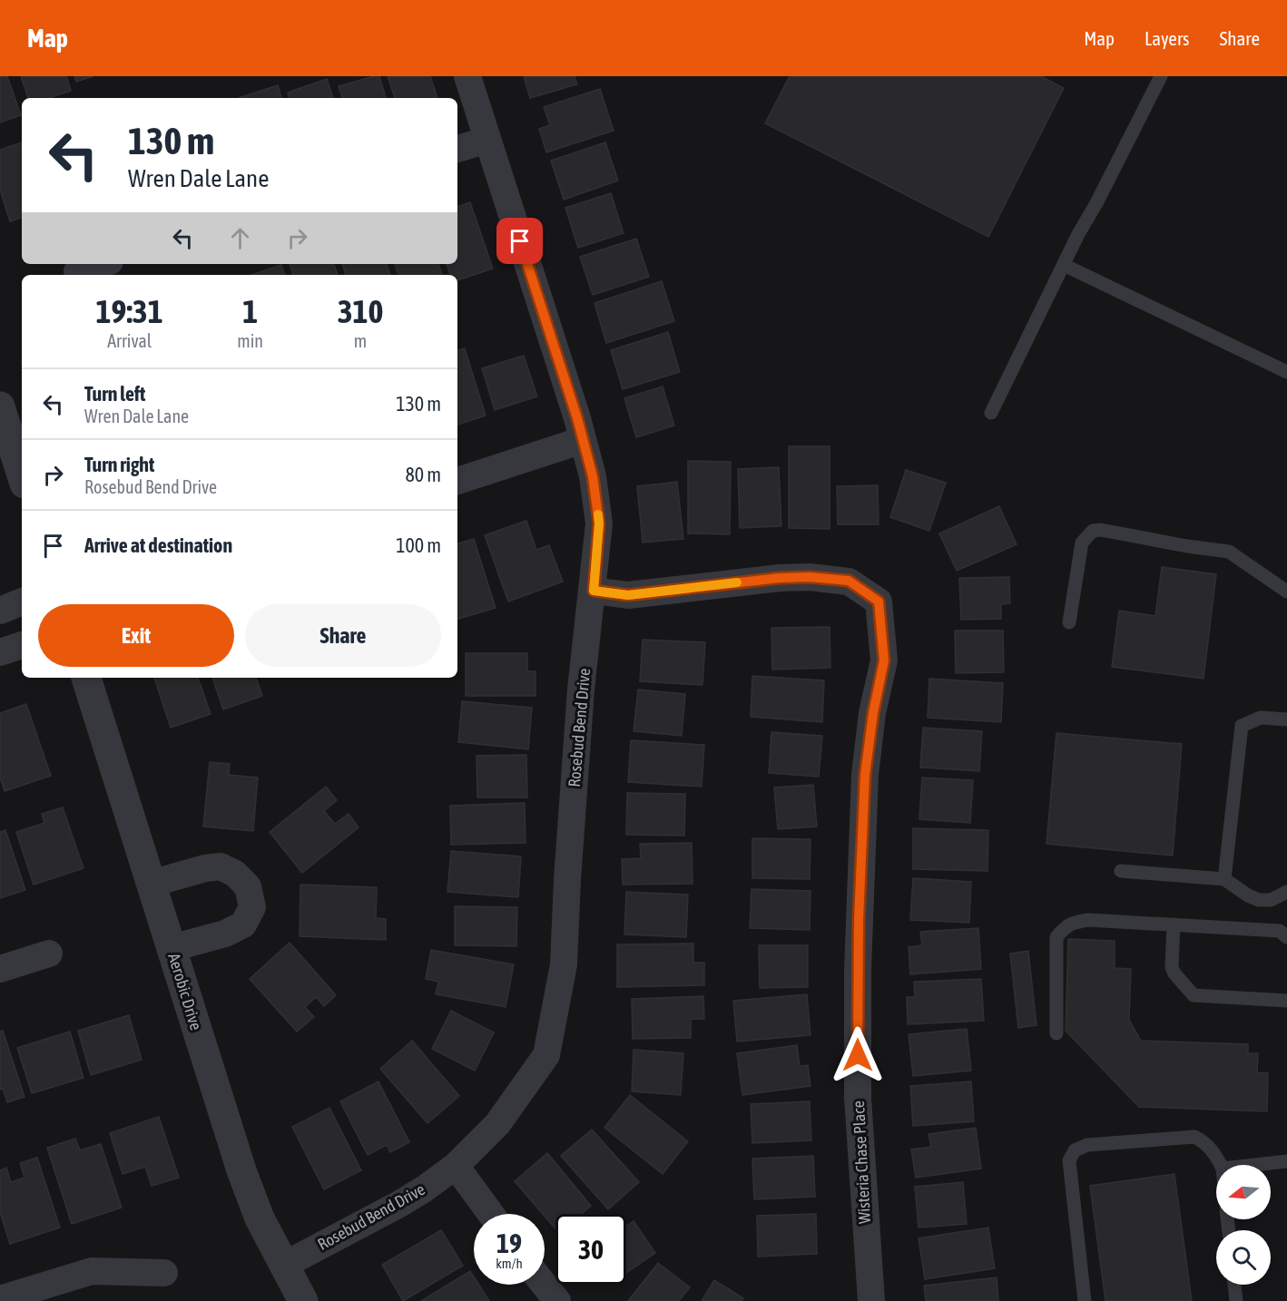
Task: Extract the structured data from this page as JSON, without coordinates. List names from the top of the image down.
{
  "streets": {
    "street": ["Rosebud Bend Drive", "Aerobic Drive", "Wisteria Chase Place"]
  },
  "crossings": [
    ["Rosebud Bend Drive", "Aerobic Drive"],
    ["Rosebud Bend Drive", "Wisteria Chase Place"]
  ],
  "north": "left",
  "page": {
    "header": "Map",
    "nav": ["Map", "Layers", "Share"],
    "turn": ["130 m", "Wren Dale Lane"],
    "eta": [
      "19:31",
      "Arrival",
      "1",
      "min",
      "310",
      "m"
    ],
    "list": [
      {
        "name": "Turn left",
        "note": "Wren Dale Lane",
        "value": "130 m"
      },
      {
        "name": "Turn right",
        "note": "Rosebud Bend Drive",
        "value": "80 m"
      },
      {
        "name": "Arrive at destination",
        "value": "100 m"
      }
    ],
    "buttons": ["Exit", "Share"],
    "speed": "19 km/h",
    "limit": "30"
  }
}
